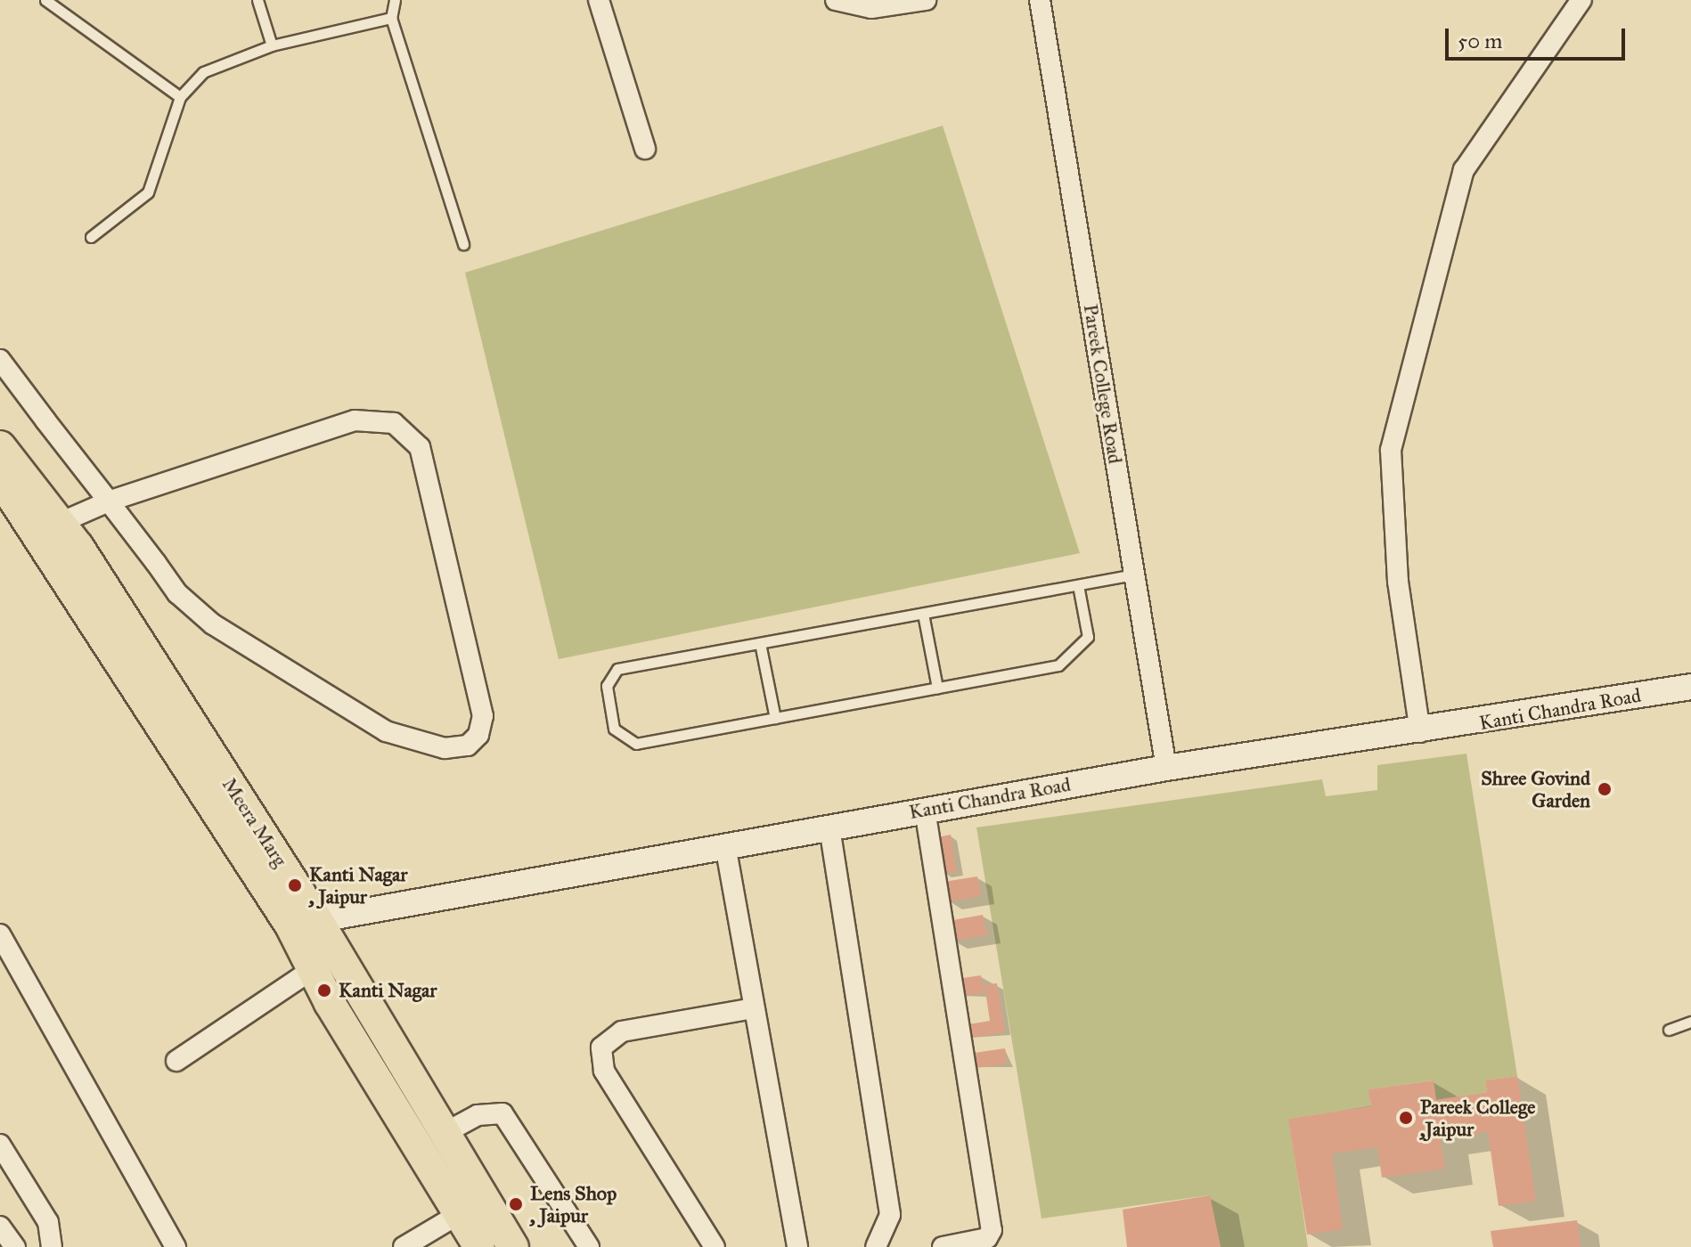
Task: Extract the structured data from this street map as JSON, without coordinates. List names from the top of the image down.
{
  "streets": {
    "main road": ["Meera Marg"],
    "street": ["Pareek College Road", "Kanti Chandra Road"]
  },
  "crossings": [
    ["Pareek College Road", "Kanti Chandra Road"],
    ["Kanti Chandra Road", "Meera Marg"]
  ],
  "places": [
    "Shree Govind Garden",
    "Kanti Nagar , Jaipur",
    "Kanti Nagar",
    "Pareek College ,Jaipur",
    "Lens Shop , Jaipur"
  ],
  "scale_bar": "50 m"
}
